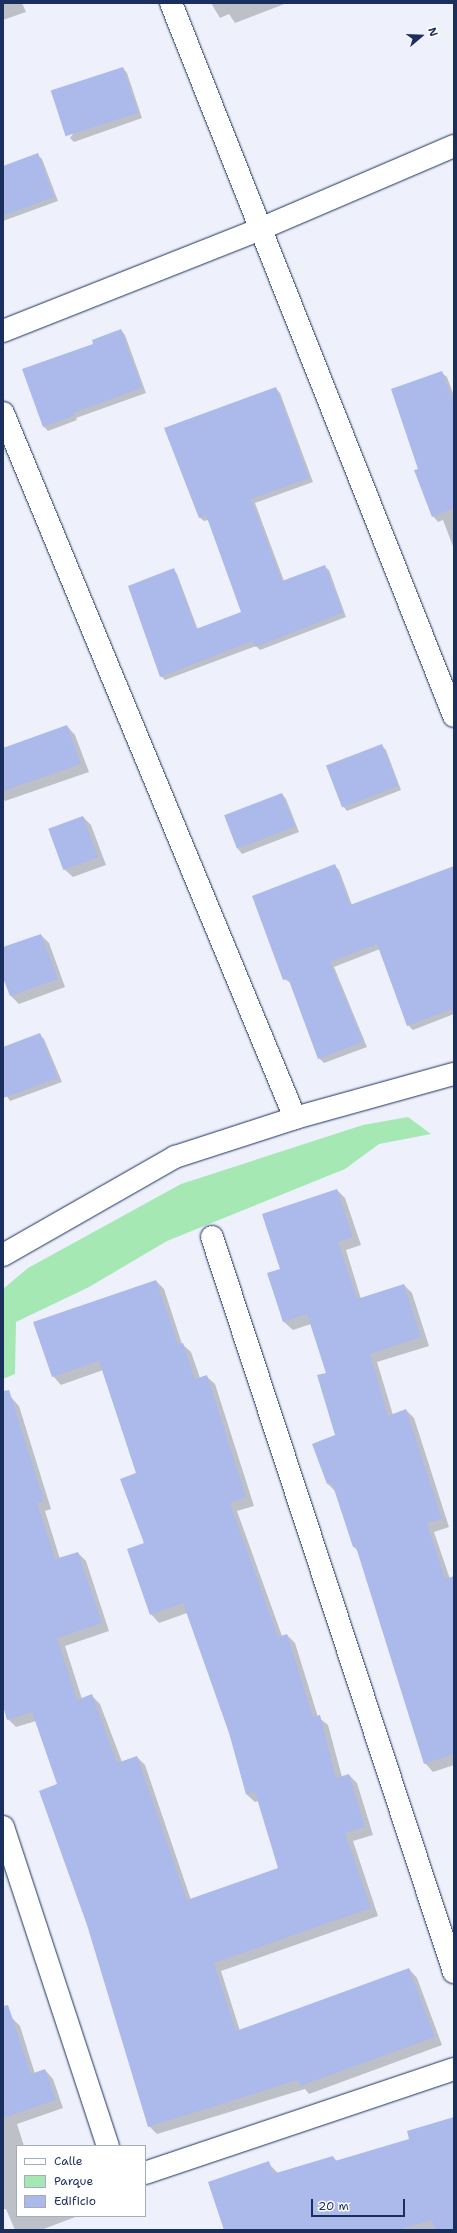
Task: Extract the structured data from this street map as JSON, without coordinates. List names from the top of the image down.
{
  "legend": ["Calle", "Parque", "Edificio"],
  "scale_bar": "20 m",
  "north": "right"
}
